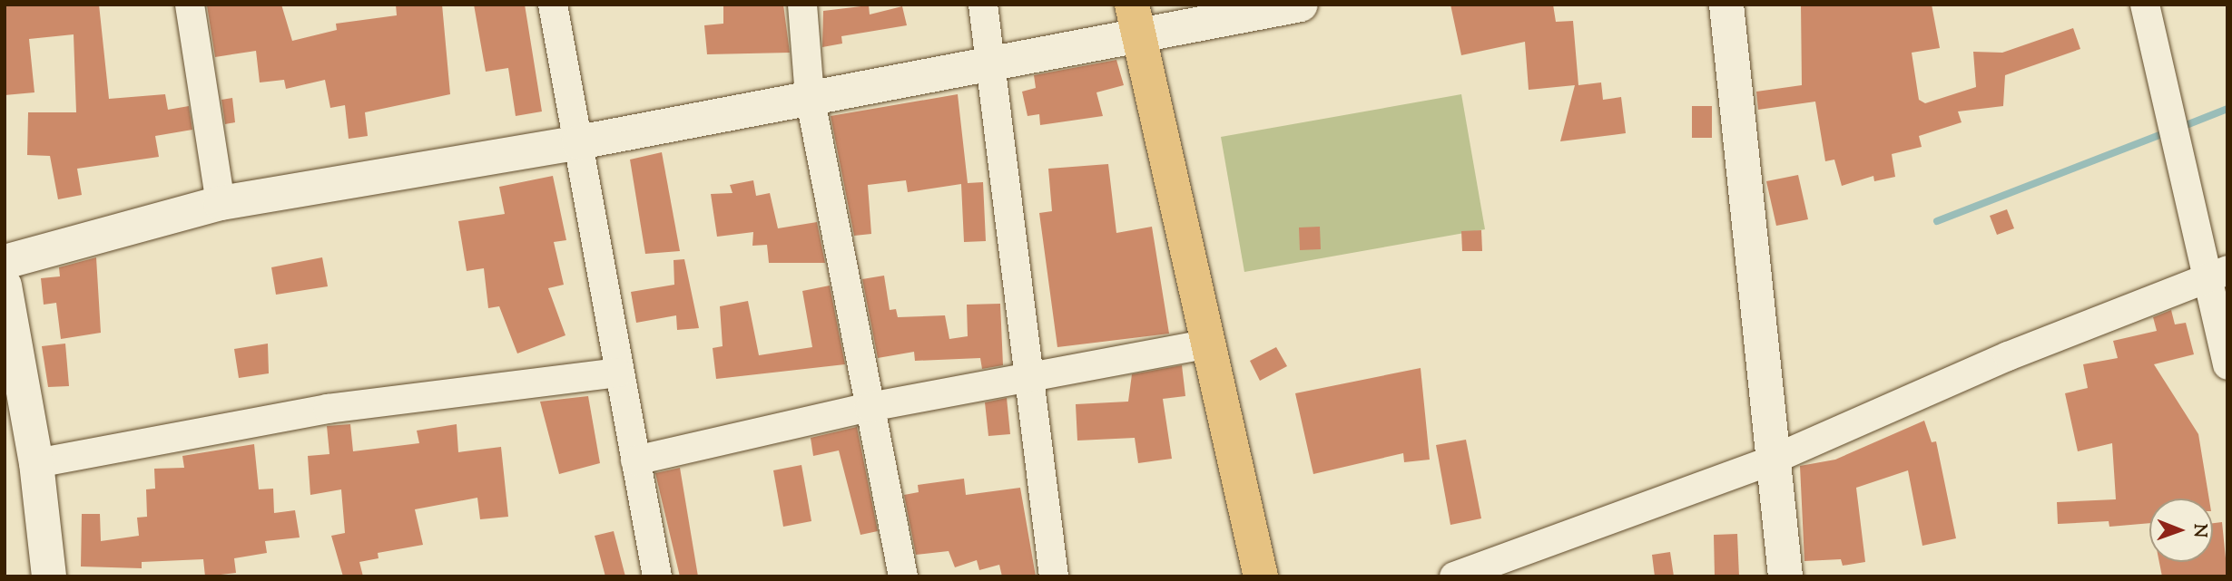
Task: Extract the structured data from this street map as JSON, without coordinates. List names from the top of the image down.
{
  "north": "right"
}
